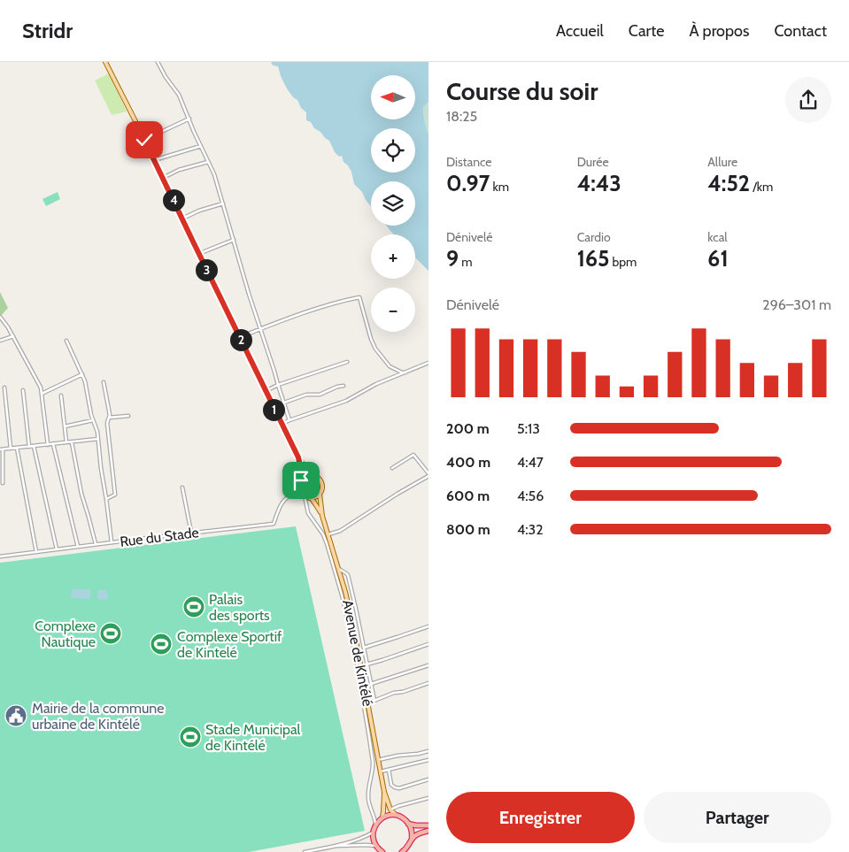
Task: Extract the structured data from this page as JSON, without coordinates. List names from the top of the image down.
{
  "streets": {
    "main road": ["Avenue de Kintélé"],
    "street": ["Rue du Stade"]
  },
  "crossings": [
    ["Rue du Stade", "Avenue de Kintélé"]
  ],
  "places": {
    "sports": [
      "Palais des sports",
      "Complexe Nautique",
      "Complexe Sportif de Kintelé",
      "Stade Municipal de Kintélé"
    ],
    "public building": ["Mairie de la commune urbaine de Kintélé"]
  },
  "north": "left",
  "page": {
    "header": "Stridr",
    "nav": [
      "Accueil",
      "Carte",
      "À propos",
      "Contact"
    ],
    "heading": ["Course du soir", "18:25"],
    "map_buttons": ["+", "−"],
    "stats": [
      ["Distance", "0.97 km"],
      ["Durée", "4:43"],
      ["Allure", "4:52 /km"],
      ["Dénivelé", "9 m"],
      ["Cardio", "165 bpm"],
      ["kcal", "61"]
    ],
    "pins": [
      "4",
      "3",
      "2",
      "1"
    ],
    "chart": ["Dénivelé", "296–301 m"],
    "list": [
      {
        "name": "200 m",
        "note": "5:13"
      },
      {
        "name": "400 m",
        "note": "4:47"
      },
      {
        "name": "600 m",
        "note": "4:56"
      },
      {
        "name": "800 m",
        "note": "4:32"
      }
    ],
    "buttons": ["Enregistrer", "Partager"]
  }
}
